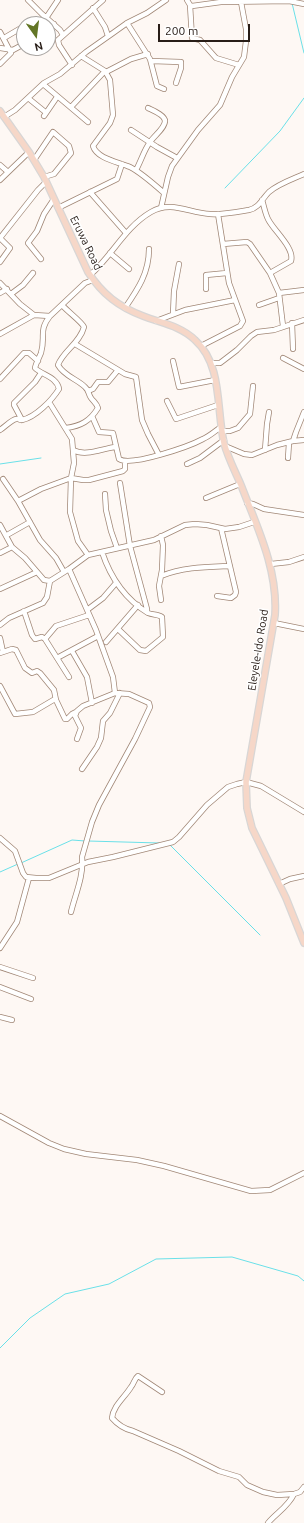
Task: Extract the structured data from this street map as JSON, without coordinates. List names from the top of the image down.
{
  "streets": {
    "main road": ["Eruwa Road", "Eleyele-Ido Road"]
  },
  "crossings": [
    ["Eruwa Road", "Eleyele-Ido Road"]
  ],
  "scale_bar": "200 m",
  "north": "bottom"
}
